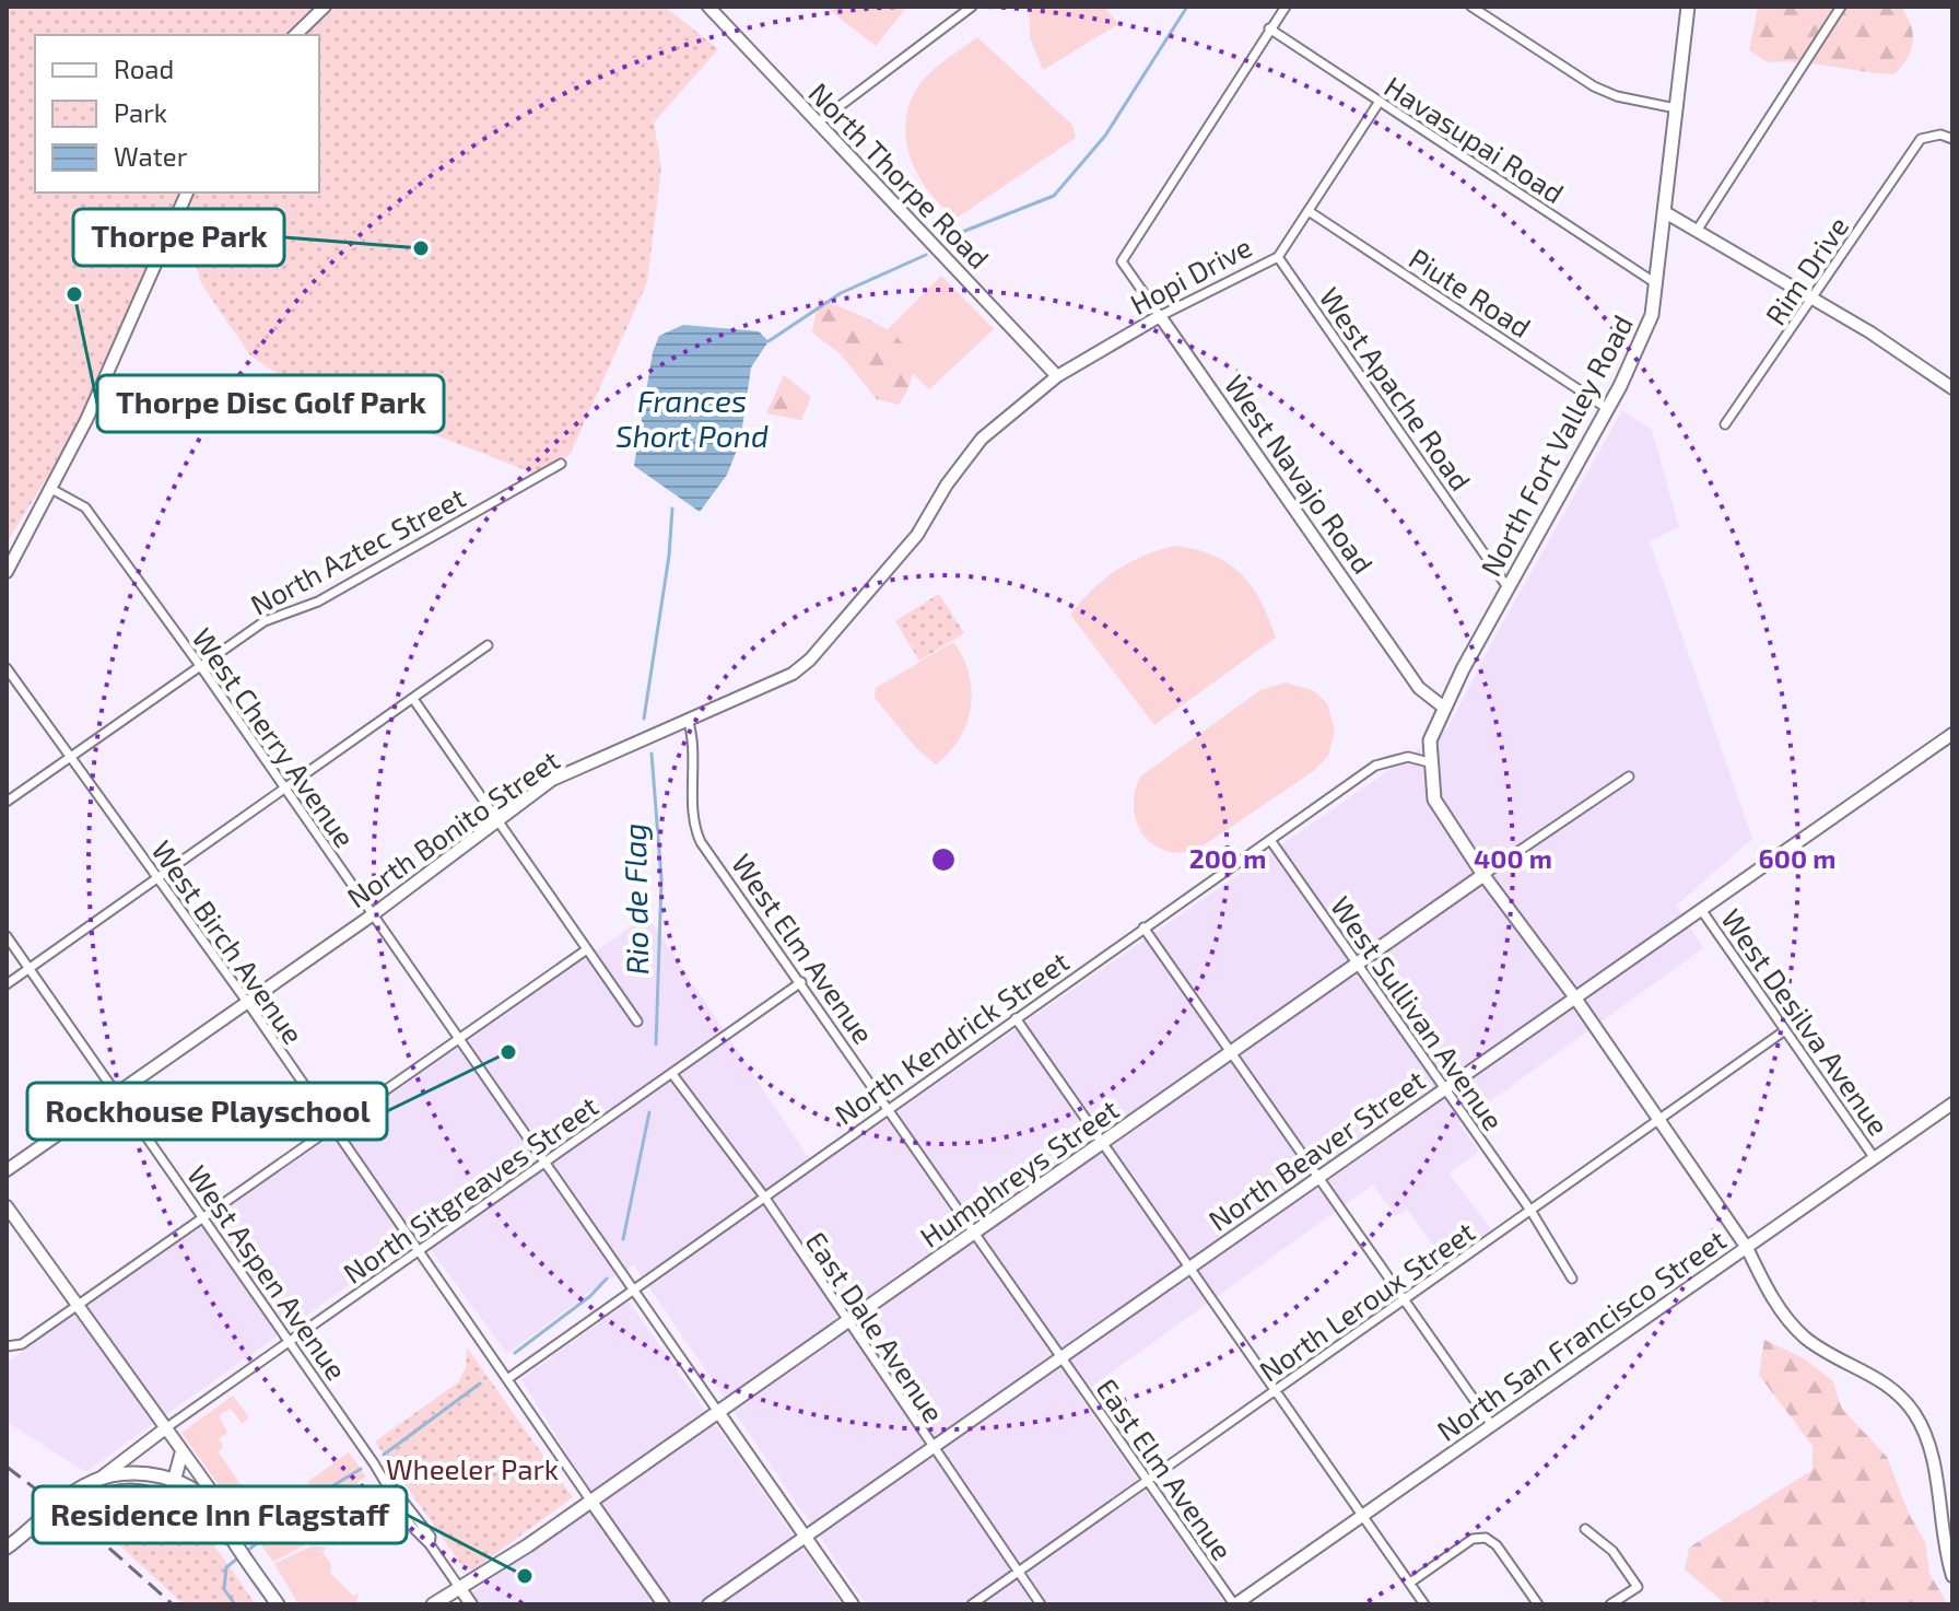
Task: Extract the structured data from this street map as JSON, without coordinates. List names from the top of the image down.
{
  "streets": {
    "main road": ["North Fort Valley Road", "Humphreys Street"],
    "street": [
      "Havasupai Road",
      "North Thorpe Road",
      "Rim Drive",
      "Hopi Drive",
      "Piute Road",
      "West Apache Road",
      "West Navajo Road",
      "North Aztec Street",
      "West Cherry Avenue",
      "North Bonito Street",
      "West Birch Avenue",
      "West Elm Avenue",
      "West Sullivan Avenue",
      "West Desilva Avenue",
      "North Kendrick Street",
      "North Beaver Street",
      "North Sitgreaves Street",
      "West Aspen Avenue",
      "North Leroux Street",
      "East Dale Avenue",
      "North San Francisco Street",
      "East Elm Avenue"
    ]
  },
  "crossings": [
    ["Havasupai Road", "Hopi Drive"],
    ["Havasupai Road", "North Fort Valley Road"],
    ["Havasupai Road", "West Navajo Road"],
    ["North Thorpe Road", "Hopi Drive"],
    ["North Thorpe Road", "North Bonito Street"],
    ["Hopi Drive", "Piute Road"],
    ["Hopi Drive", "West Apache Road"],
    ["Hopi Drive", "West Navajo Road"],
    ["Hopi Drive", "North Bonito Street"],
    ["Piute Road", "North Fort Valley Road"],
    ["West Apache Road", "North Fort Valley Road"],
    ["North Fort Valley Road", "West Navajo Road"],
    ["North Fort Valley Road", "North Kendrick Street"],
    ["North Fort Valley Road", "Humphreys Street"],
    ["North Aztec Street", "West Cherry Avenue"],
    ["North Aztec Street", "West Birch Avenue"],
    ["West Cherry Avenue", "North Bonito Street"],
    ["West Cherry Avenue", "North Kendrick Street"],
    ["West Cherry Avenue", "Humphreys Street"],
    ["West Cherry Avenue", "North Sitgreaves Street"],
    ["North Bonito Street", "West Birch Avenue"],
    ["North Bonito Street", "West Elm Avenue"],
    ["North Bonito Street", "West Aspen Avenue"],
    ["West Birch Avenue", "North Kendrick Street"],
    ["West Birch Avenue", "Humphreys Street"],
    ["West Birch Avenue", "North Sitgreaves Street"],
    ["West Elm Avenue", "North Kendrick Street"],
    ["West Elm Avenue", "North Beaver Street"],
    ["West Elm Avenue", "Humphreys Street"],
    ["West Elm Avenue", "North Sitgreaves Street"],
    ["West Elm Avenue", "East Elm Avenue"],
    ["West Sullivan Avenue", "North Kendrick Street"],
    ["West Sullivan Avenue", "North Beaver Street"],
    ["West Sullivan Avenue", "Humphreys Street"],
    ["West Sullivan Avenue", "North Leroux Street"],
    ["West Desilva Avenue", "North Beaver Street"],
    ["West Desilva Avenue", "North Leroux Street"],
    ["West Desilva Avenue", "North San Francisco Street"],
    ["North Kendrick Street", "East Dale Avenue"],
    ["North Beaver Street", "East Dale Avenue"],
    ["North Beaver Street", "East Elm Avenue"],
    ["Humphreys Street", "West Aspen Avenue"],
    ["Humphreys Street", "East Dale Avenue"],
    ["North Sitgreaves Street", "West Aspen Avenue"],
    ["North Sitgreaves Street", "East Dale Avenue"],
    ["North Leroux Street", "East Dale Avenue"],
    ["North Leroux Street", "East Elm Avenue"],
    ["North San Francisco Street", "East Elm Avenue"]
  ],
  "water": ["Frances Short Pond", "Rio de Flag"],
  "parks": ["Wheeler Park"],
  "places": [
    "Thorpe Park",
    "Thorpe Disc Golf Park",
    "Rockhouse Playschool",
    "Residence Inn Flagstaff"
  ],
  "legend": ["Road", "Park", "Water"],
  "rings": ["200 m", "400 m", "600 m"]
}
